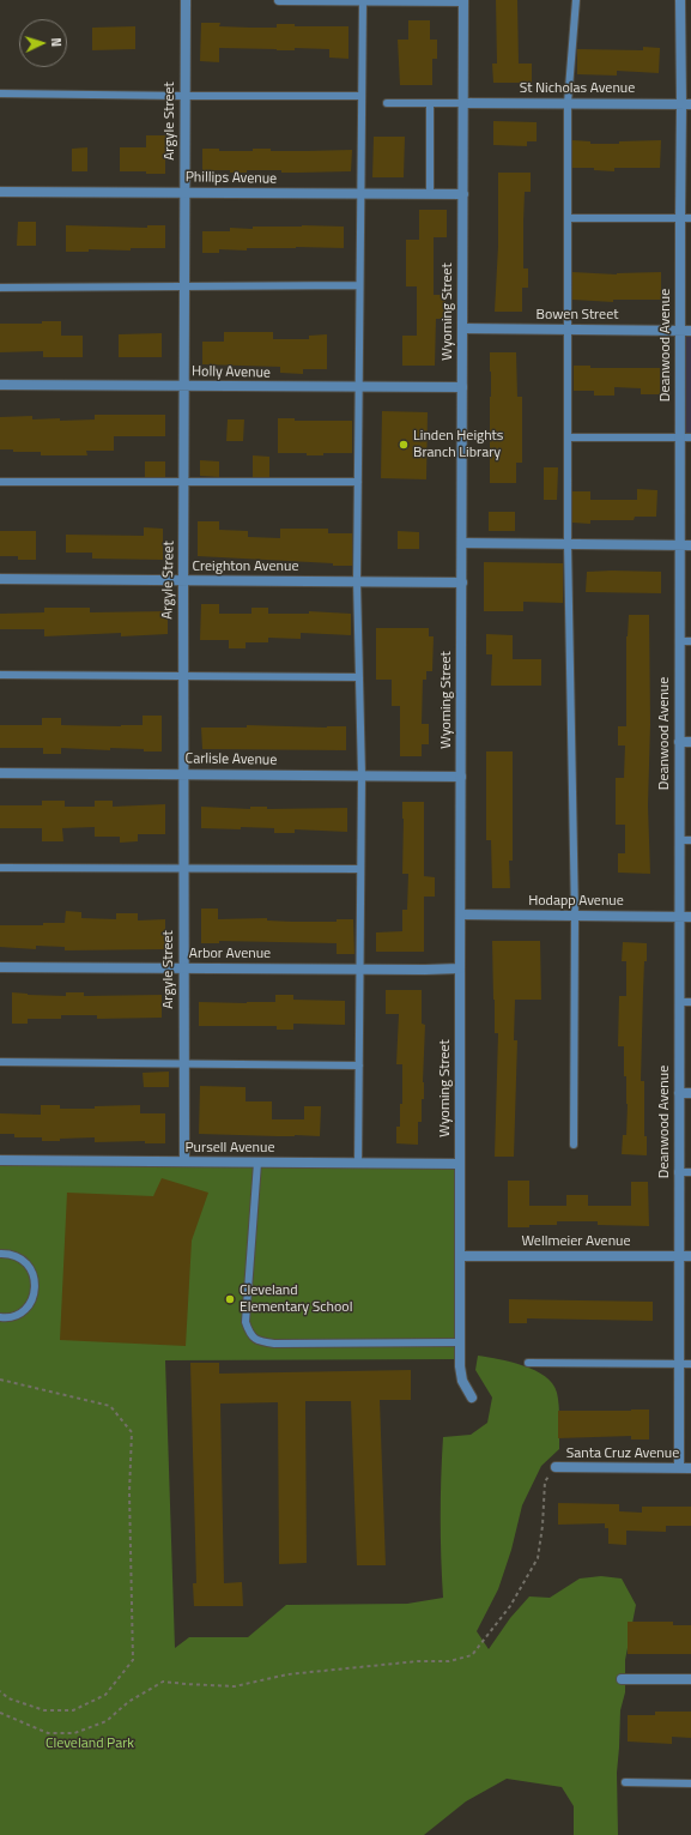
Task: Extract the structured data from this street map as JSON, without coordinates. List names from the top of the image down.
{
  "streets": {
    "street": [
      "St Nicholas Avenue",
      "Argyle Street",
      "Phillips Avenue",
      "Wyoming Street",
      "Bowen Street",
      "Deanwood Avenue",
      "Holly Avenue",
      "Creighton Avenue",
      "Carlisle Avenue",
      "Hodapp Avenue",
      "Arbor Avenue",
      "Pursell Avenue",
      "Wellmeier Avenue",
      "Santa Cruz Avenue"
    ]
  },
  "crossings": [
    ["St Nicholas Avenue", "Wyoming Street"],
    ["St Nicholas Avenue", "Deanwood Avenue"],
    ["Argyle Street", "Phillips Avenue"],
    ["Argyle Street", "Holly Avenue"],
    ["Argyle Street", "Creighton Avenue"],
    ["Argyle Street", "Carlisle Avenue"],
    ["Argyle Street", "Arbor Avenue"],
    ["Argyle Street", "Pursell Avenue"],
    ["Phillips Avenue", "Wyoming Street"],
    ["Wyoming Street", "Bowen Street"],
    ["Wyoming Street", "Holly Avenue"],
    ["Wyoming Street", "Creighton Avenue"],
    ["Wyoming Street", "Carlisle Avenue"],
    ["Wyoming Street", "Hodapp Avenue"],
    ["Wyoming Street", "Arbor Avenue"],
    ["Wyoming Street", "Pursell Avenue"],
    ["Wyoming Street", "Wellmeier Avenue"],
    ["Bowen Street", "Deanwood Avenue"],
    ["Deanwood Avenue", "Hodapp Avenue"],
    ["Deanwood Avenue", "Wellmeier Avenue"],
    ["Deanwood Avenue", "Santa Cruz Avenue"]
  ],
  "parks": ["Cleveland Park"],
  "places": ["Linden Heights Branch Library", "Cleveland Elementary School"],
  "north": "right"
}
